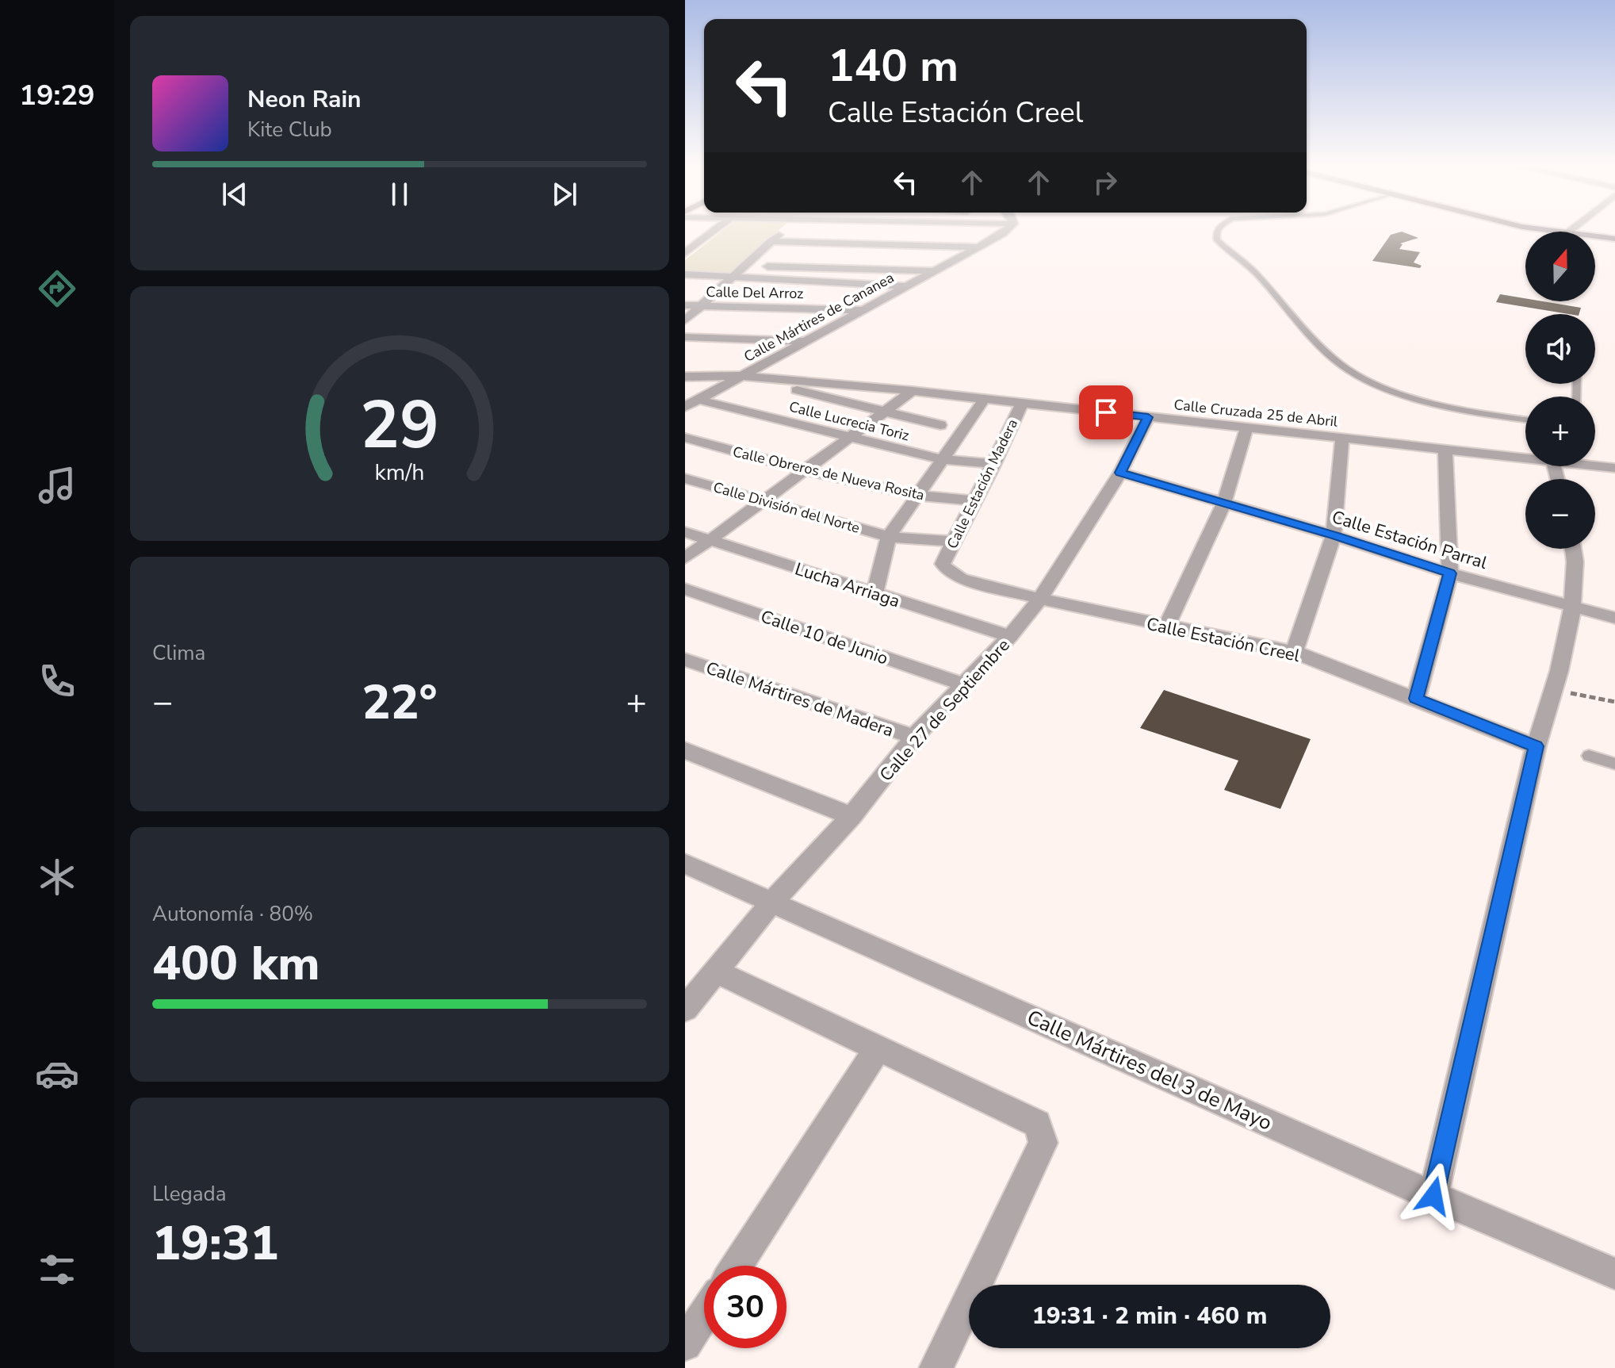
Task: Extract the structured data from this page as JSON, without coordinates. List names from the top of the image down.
{
  "streets": {
    "street": [
      "Calle Del Arroz",
      "Calle Mártires de Cananea",
      "Calle Cruzada 25 de Abril",
      "Calle Lucrecia Toriz",
      "Calle Obreros de Nueva Rosita",
      "Calle Estación Madera",
      "Calle División del Norte",
      "Calle Estación Parral",
      "Lucha Arriaga",
      "Calle 10 de Junio",
      "Calle Estación Creel",
      "Calle Mártires de Madera",
      "Calle 27 de Septiembre",
      "Calle Mártires del 3 de Mayo"
    ]
  },
  "crossings": [
    ["Calle Del Arroz", "Calle Mártires de Cananea"],
    ["Calle Mártires de Cananea", "Calle Cruzada 25 de Abril"],
    ["Calle Mártires de Cananea", "Calle Lucrecia Toriz"],
    ["Calle Cruzada 25 de Abril", "Calle Estación Madera"],
    ["Calle Cruzada 25 de Abril", "Calle 27 de Septiembre"],
    ["Calle Lucrecia Toriz", "Calle Estación Madera"],
    ["Calle Obreros de Nueva Rosita", "Calle Estación Madera"],
    ["Calle Estación Madera", "Calle División del Norte"],
    ["Calle Estación Madera", "Calle Estación Creel"],
    ["Calle Estación Parral", "Calle 27 de Septiembre"],
    ["Lucha Arriaga", "Calle 27 de Septiembre"],
    ["Calle 10 de Junio", "Calle 27 de Septiembre"],
    ["Calle Estación Creel", "Calle 27 de Septiembre"],
    ["Calle Mártires de Madera", "Calle 27 de Septiembre"],
    ["Calle 27 de Septiembre", "Calle Mártires del 3 de Mayo"]
  ],
  "north": "top",
  "page": {
    "tabs": "19:29",
    "turn": ["140 m", "Calle Estación Creel"],
    "song": ["Neon Rain", "Kite Club"],
    "map_buttons": ["+", "−"],
    "tile": [
      "Clima",
      ["Autonomía · 80%", "400 km"],
      ["Llegada", "19:31"]
    ],
    "heat": ["−", "22°", "+"],
    "limit": "30",
    "trip": "19:31 · 2 min · 460 m",
    "gauge": ["29", "km/h"]
  }
}
